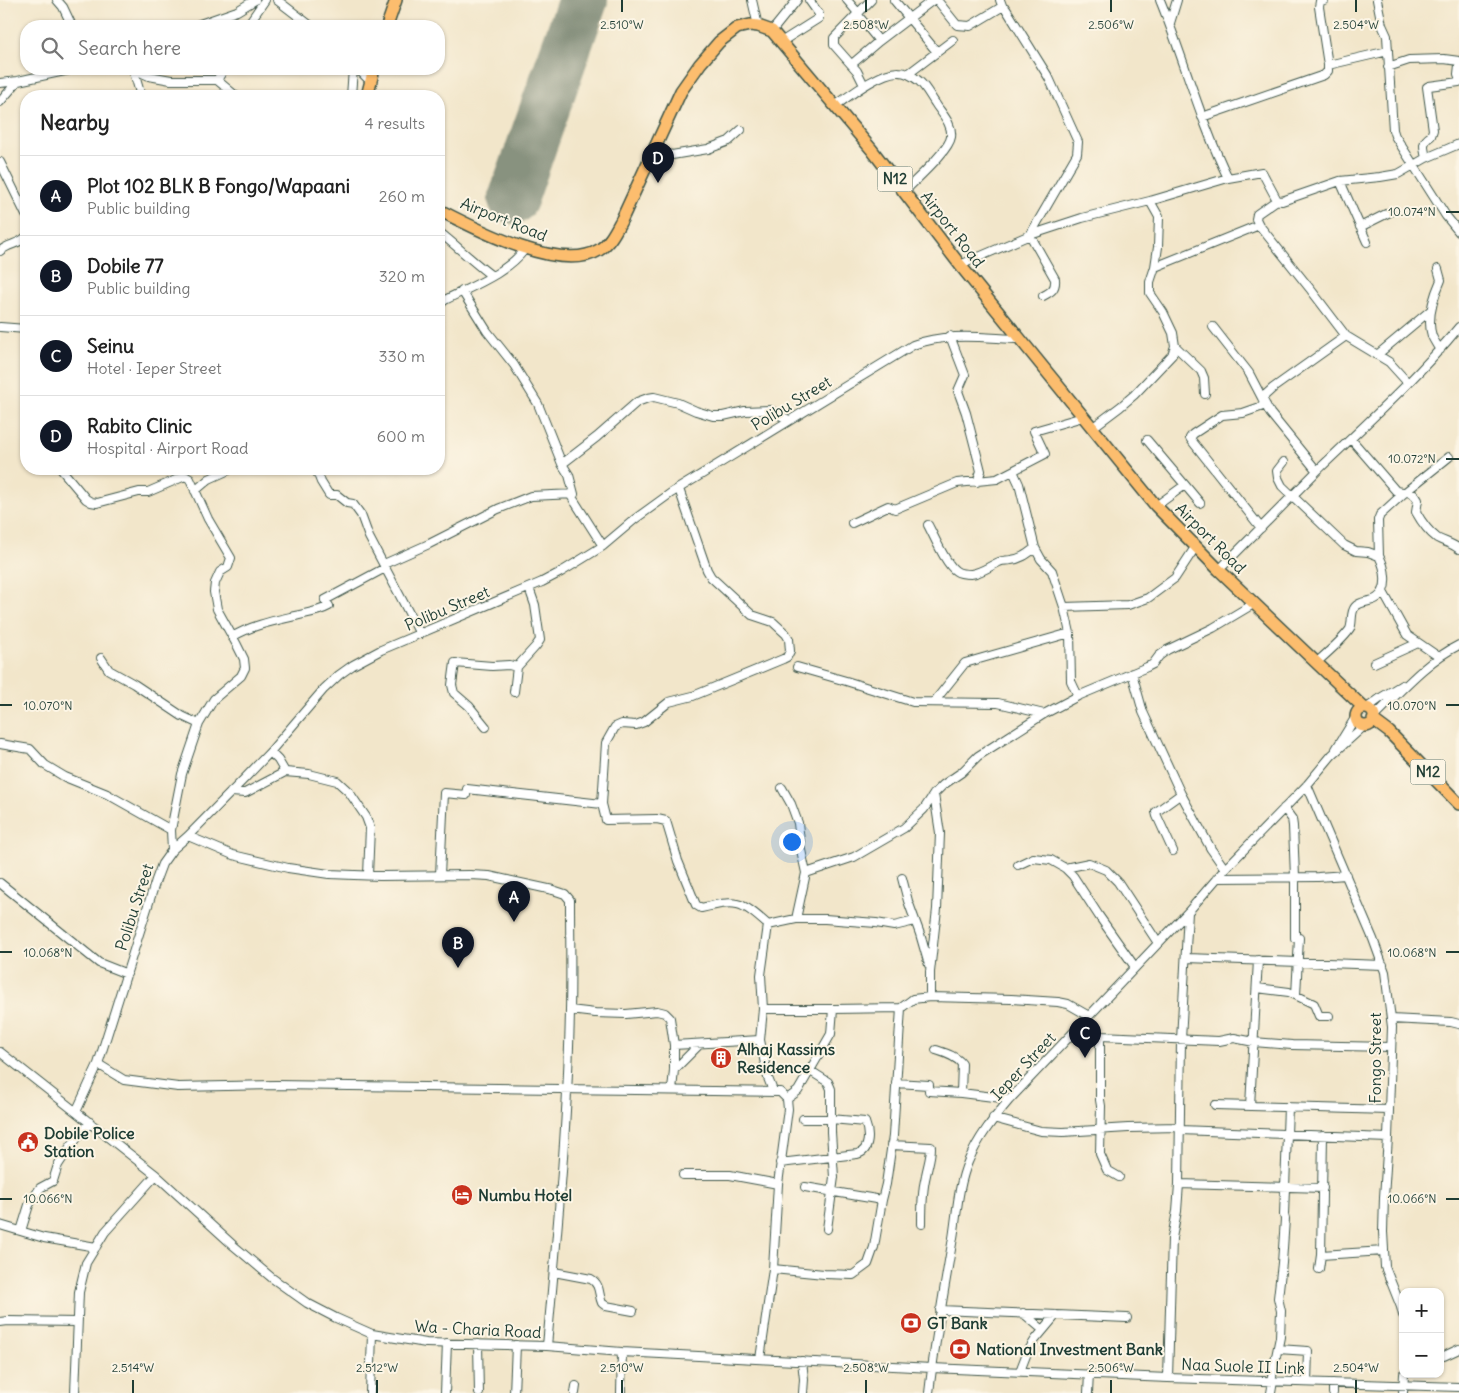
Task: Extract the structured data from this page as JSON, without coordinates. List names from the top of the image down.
{
  "streets": {
    "highway": ["N12", "Airport Road"],
    "street": [
      "Polibu Street",
      "Fongo Street",
      "Ieper Street",
      "Wa - Charia Road",
      "Naa Suole II Link"
    ]
  },
  "crossings": [
    ["N12", "Airport Road"],
    ["Airport Road", "Polibu Street"],
    ["Polibu Street", "Wa - Charia Road"],
    ["Fongo Street", "Ieper Street"],
    ["Ieper Street", "Wa - Charia Road"],
    ["Ieper Street", "Naa Suole II Link"],
    ["Wa - Charia Road", "Naa Suole II Link"]
  ],
  "places": {
    "building": ["Alhaj Kassims Residence"],
    "public building": ["Dobile Police Station"],
    "hotel": ["Numbu Hotel"],
    "bank": ["GT Bank", "National Investment Bank"]
  },
  "page": {
    "search": "Search here",
    "heading": ["Nearby", "4 results"],
    "pins": [
      "D",
      "A",
      "B",
      "C"
    ],
    "list": [
      {
        "mark": "A",
        "name": "Plot 102 BLK B Fongo/Wapaani",
        "note": "Public building",
        "value": "260 m"
      },
      {
        "mark": "B",
        "name": "Dobile 77",
        "note": "Public building",
        "value": "320 m"
      },
      {
        "mark": "C",
        "name": "Seinu",
        "note": "Hotel · Ieper Street",
        "value": "330 m"
      },
      {
        "mark": "D",
        "name": "Rabito Clinic",
        "note": "Hospital · Airport Road",
        "value": "600 m"
      }
    ],
    "map_buttons": ["+", "−"]
  },
  "coordinates": [
    "2.510°W",
    "2.508°W",
    "2.506°W",
    "2.504°W",
    "10.074°N",
    "10.072°N",
    "10.070°N",
    "10.068°N",
    "10.066°N",
    "2.514°W",
    "2.512°W"
  ]
}
